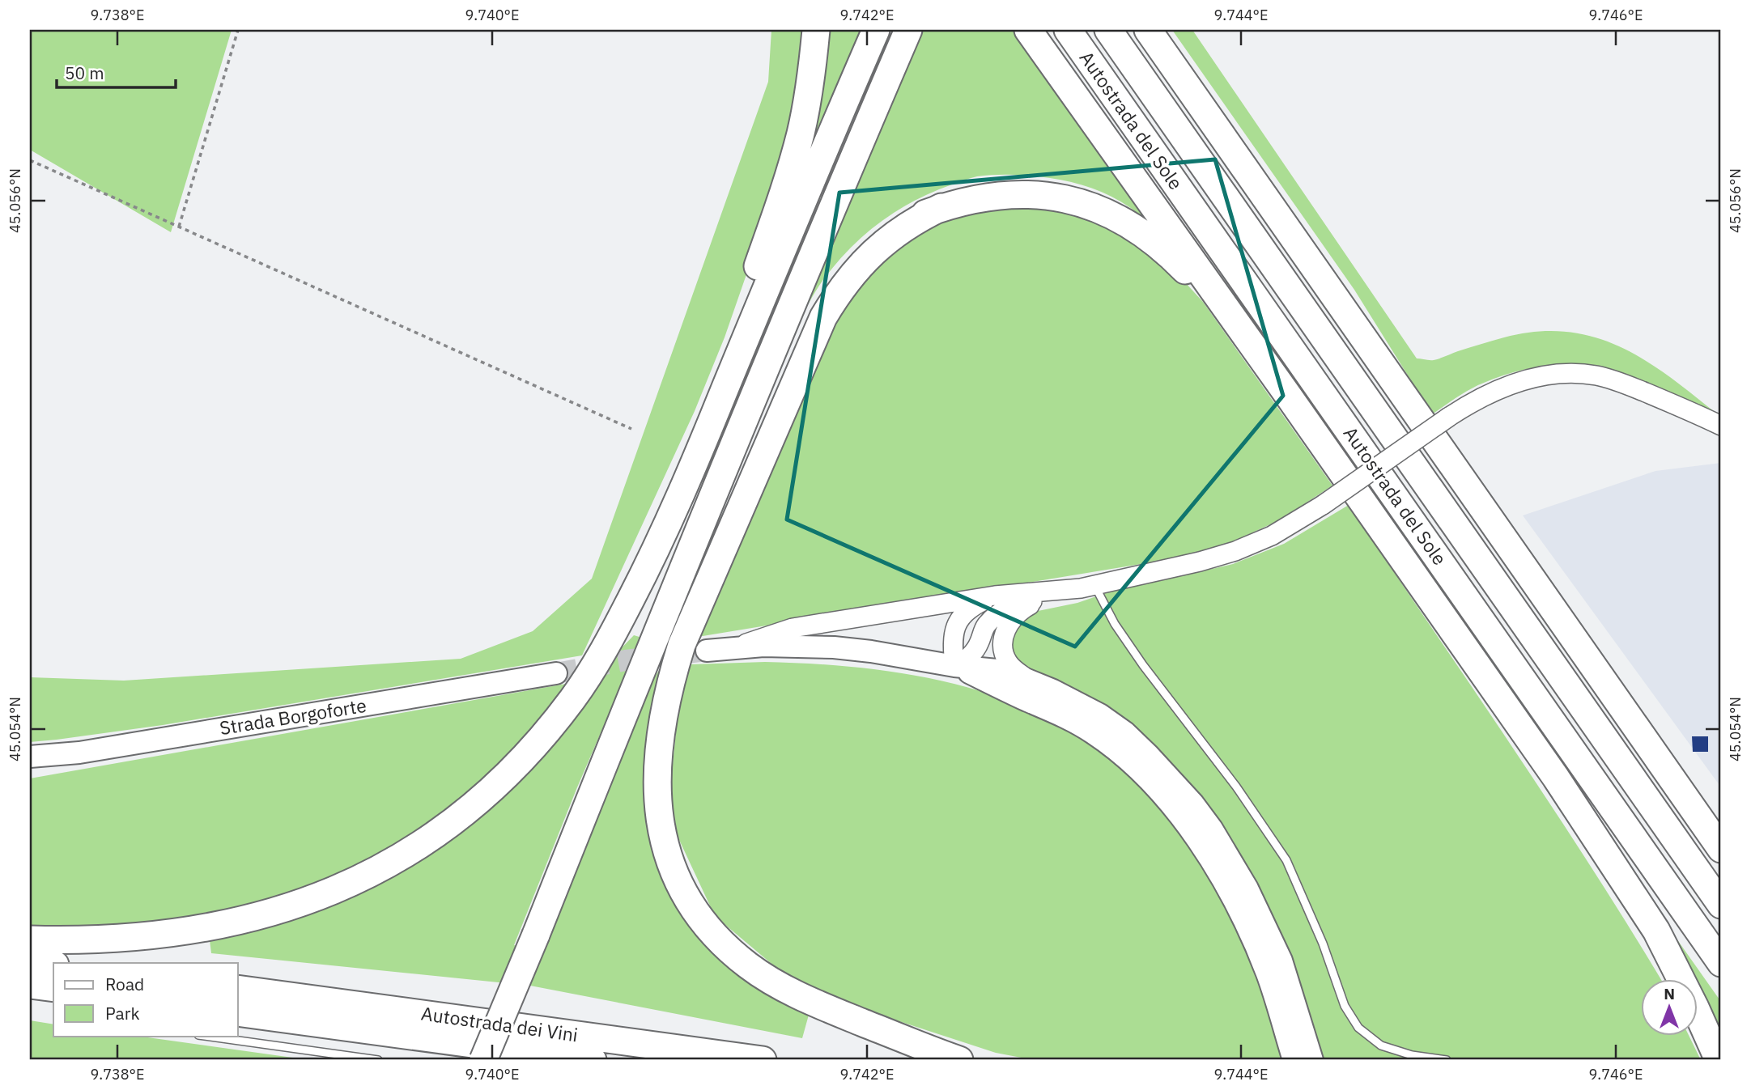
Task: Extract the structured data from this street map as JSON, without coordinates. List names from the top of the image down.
{
  "streets": {
    "highway": ["Autostrada del Sole", "Autostrada dei Vini"],
    "main road": ["Strada Borgoforte"]
  },
  "legend": ["Road", "Park"],
  "scale_bar": "50 m",
  "north": "top",
  "coordinates": [
    "9.738°E",
    "9.740°E",
    "9.742°E",
    "9.744°E",
    "9.746°E",
    "45.056°N",
    "45.054°N"
  ]
}
